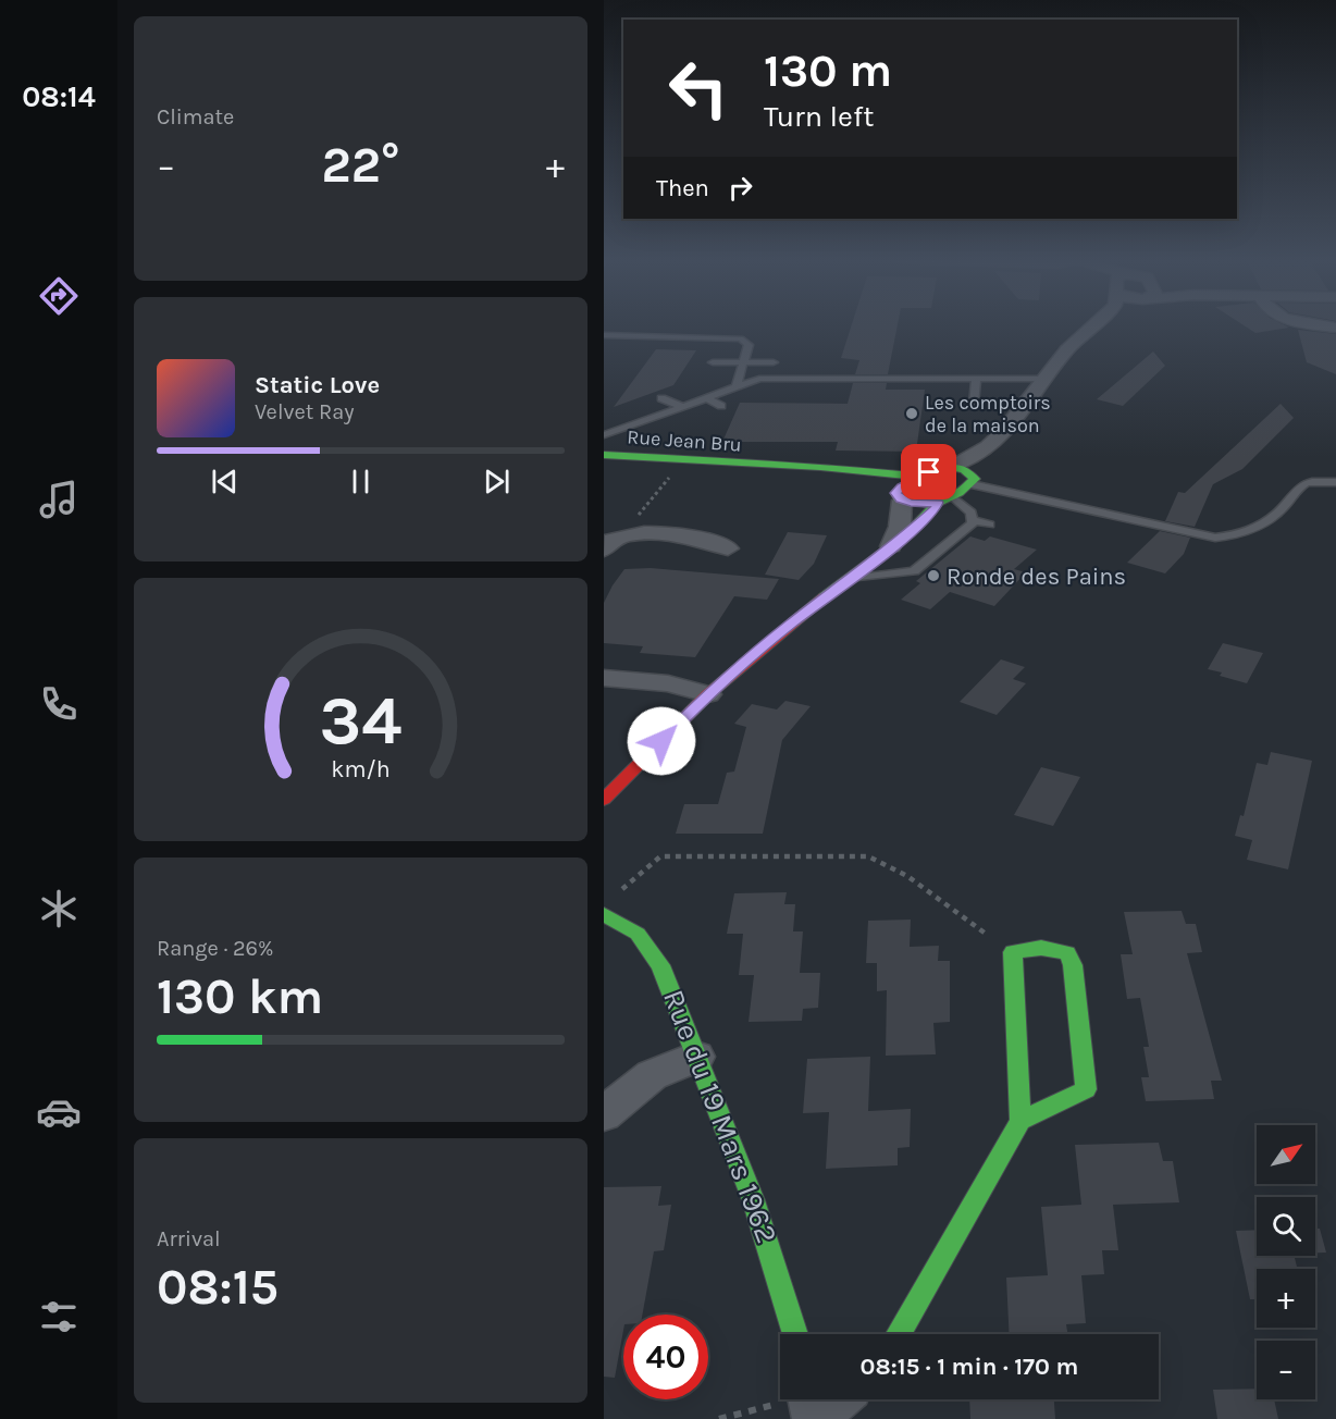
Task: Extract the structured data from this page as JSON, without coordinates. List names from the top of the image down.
{
  "streets": {
    "street": ["Rue Jean Bru", "Rue du 19 Mars 1962"]
  },
  "places": ["Les comptoirs de la maison", "Ronde des Pains"],
  "north": "top right",
  "page": {
    "tabs": "08:14",
    "tile": [
      "Climate",
      ["Range · 26%", "130 km"],
      ["Arrival", "08:15"]
    ],
    "turn": ["130 m", "Turn left"],
    "heat": ["−", "22°", "+"],
    "then": "Then",
    "song": ["Static Love", "Velvet Ray"],
    "map_buttons": ["+", "−"],
    "limit": "40",
    "trip": "08:15 · 1 min · 170 m",
    "gauge": ["34", "km/h"]
  }
}
